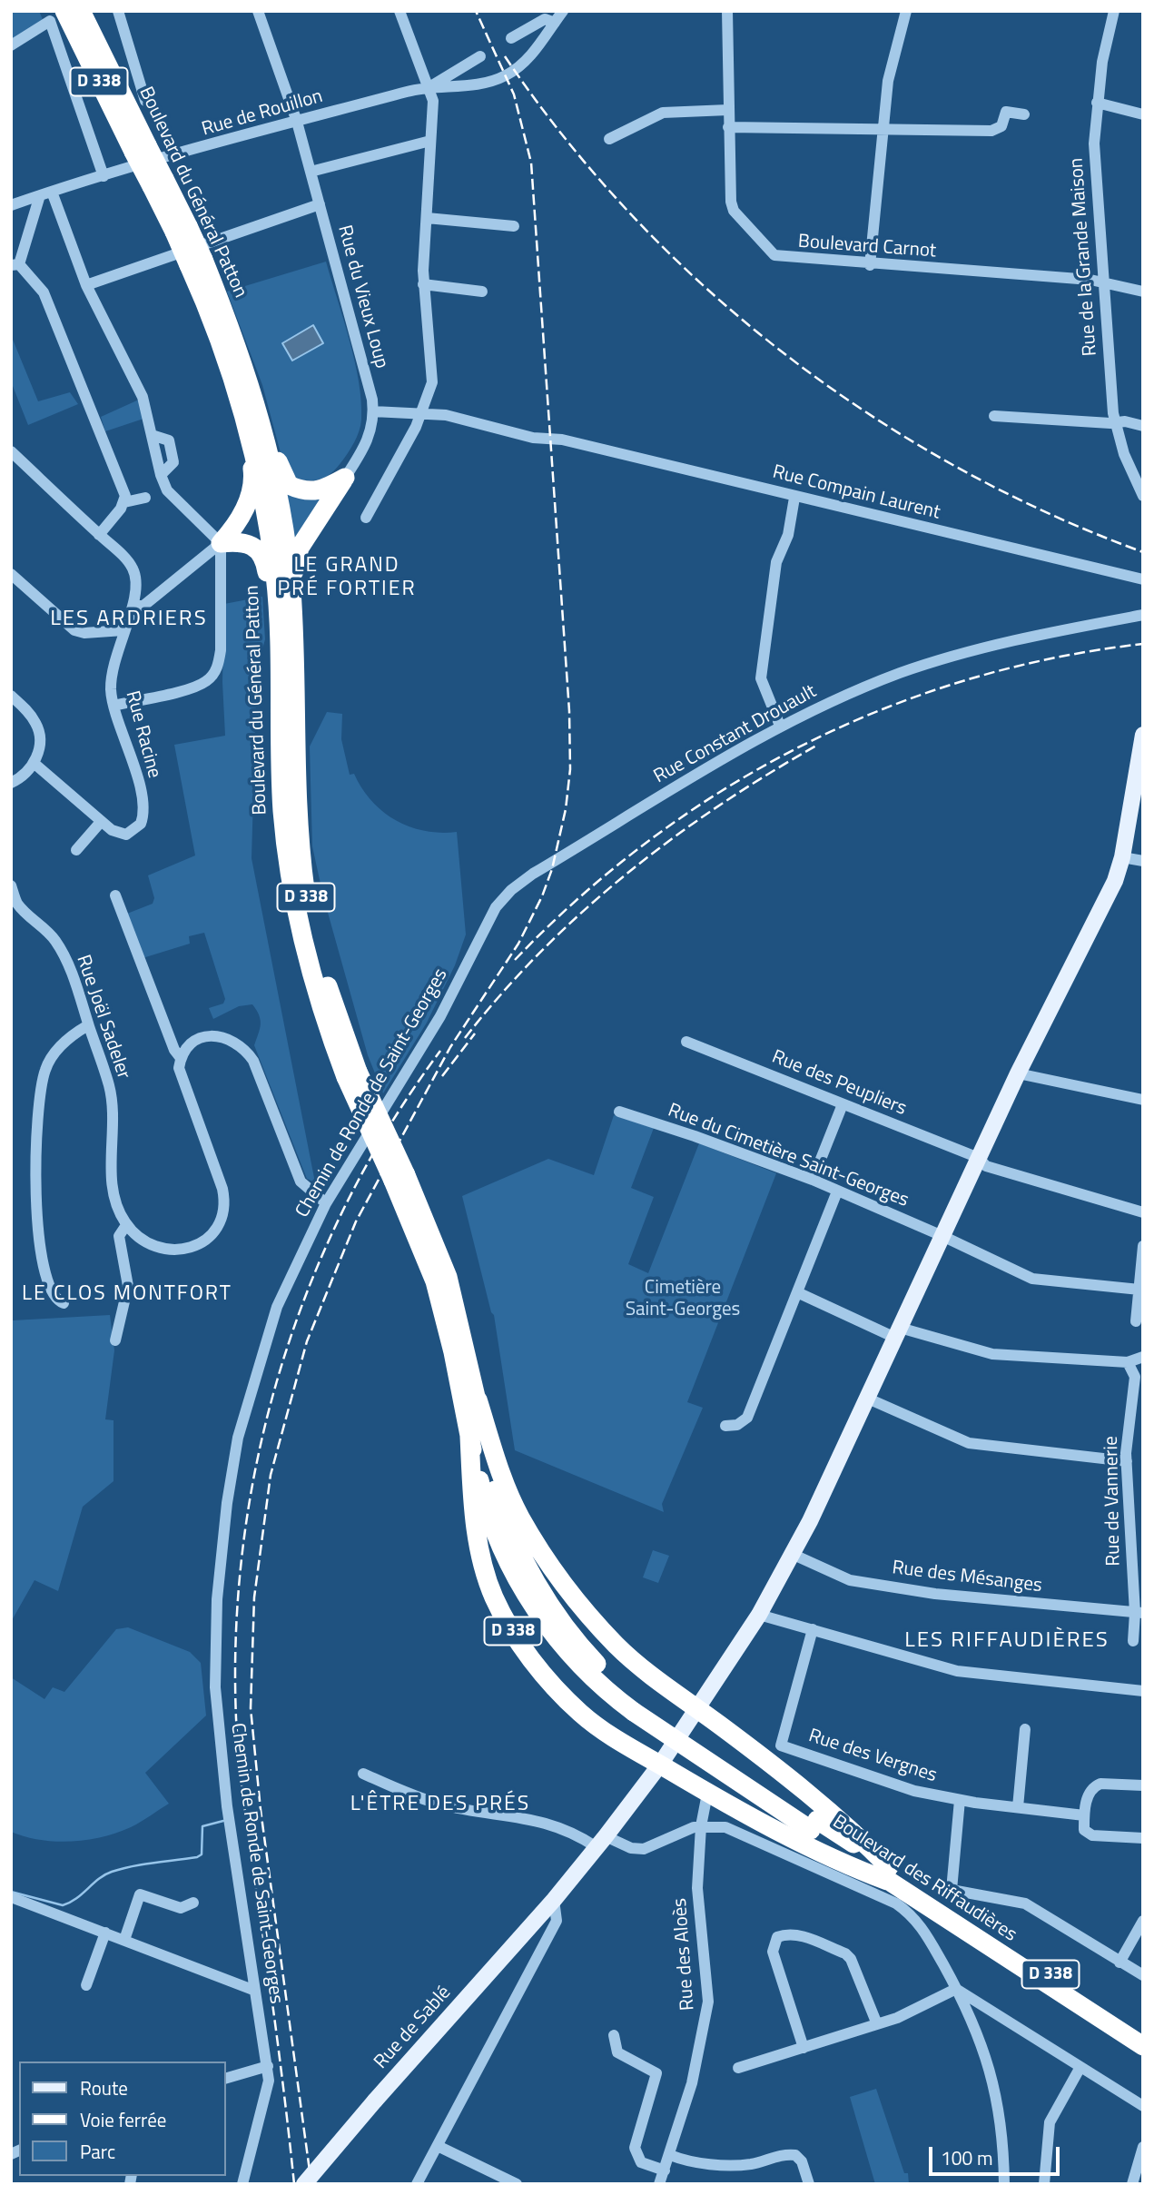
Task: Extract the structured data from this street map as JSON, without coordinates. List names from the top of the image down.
{
  "streets": {
    "highway": ["D 338", "Boulevard du Général Patton", "Boulevard des Riffaudières"],
    "main road": ["Rue de Sablé"],
    "street": [
      "Rue de Rouillon",
      "Boulevard Carnot",
      "Rue de la Grande Maison",
      "Rue du Vieux Loup",
      "Rue Compain Laurent",
      "Rue Racine",
      "Rue Constant Drouault",
      "Rue Joël Sadeler",
      "Rue des Peupliers",
      "Chemin de Ronde de Saint-Georges",
      "Rue du Cimetière Saint-Georges",
      "Rue de Vannerie",
      "Rue des Mésanges",
      "Rue des Vergnes",
      "Rue des Aloès"
    ]
  },
  "crossings": [
    ["D 338", "Boulevard du Général Patton"],
    ["D 338", "Rue du Vieux Loup"],
    ["D 338", "Boulevard des Riffaudières"],
    ["D 338", "Rue des Aloès"],
    ["D 338", "Rue de Sablé"],
    ["Rue de Rouillon", "Rue du Vieux Loup"],
    ["Boulevard Carnot", "Rue de la Grande Maison"],
    ["Rue du Vieux Loup", "Rue Compain Laurent"],
    ["Rue Constant Drouault", "Chemin de Ronde de Saint-Georges"],
    ["Rue des Peupliers", "Rue de Sablé"],
    ["Rue du Cimetière Saint-Georges", "Rue de Sablé"],
    ["Rue de Vannerie", "Rue des Mésanges"],
    ["Rue des Mésanges", "Rue de Sablé"]
  ],
  "districts": [
    "LE GRAND PRÉ FORTIER",
    "LES ARDRIERS",
    "LE CLOS MONTFORT",
    "LES RIFFAUDIÈRES",
    "L'ÊTRE DES PRÉS"
  ],
  "parks": ["Cimetière Saint-Georges"],
  "legend": ["Route", "Voie ferrée", "Parc"],
  "scale_bar": "100 m"
}
